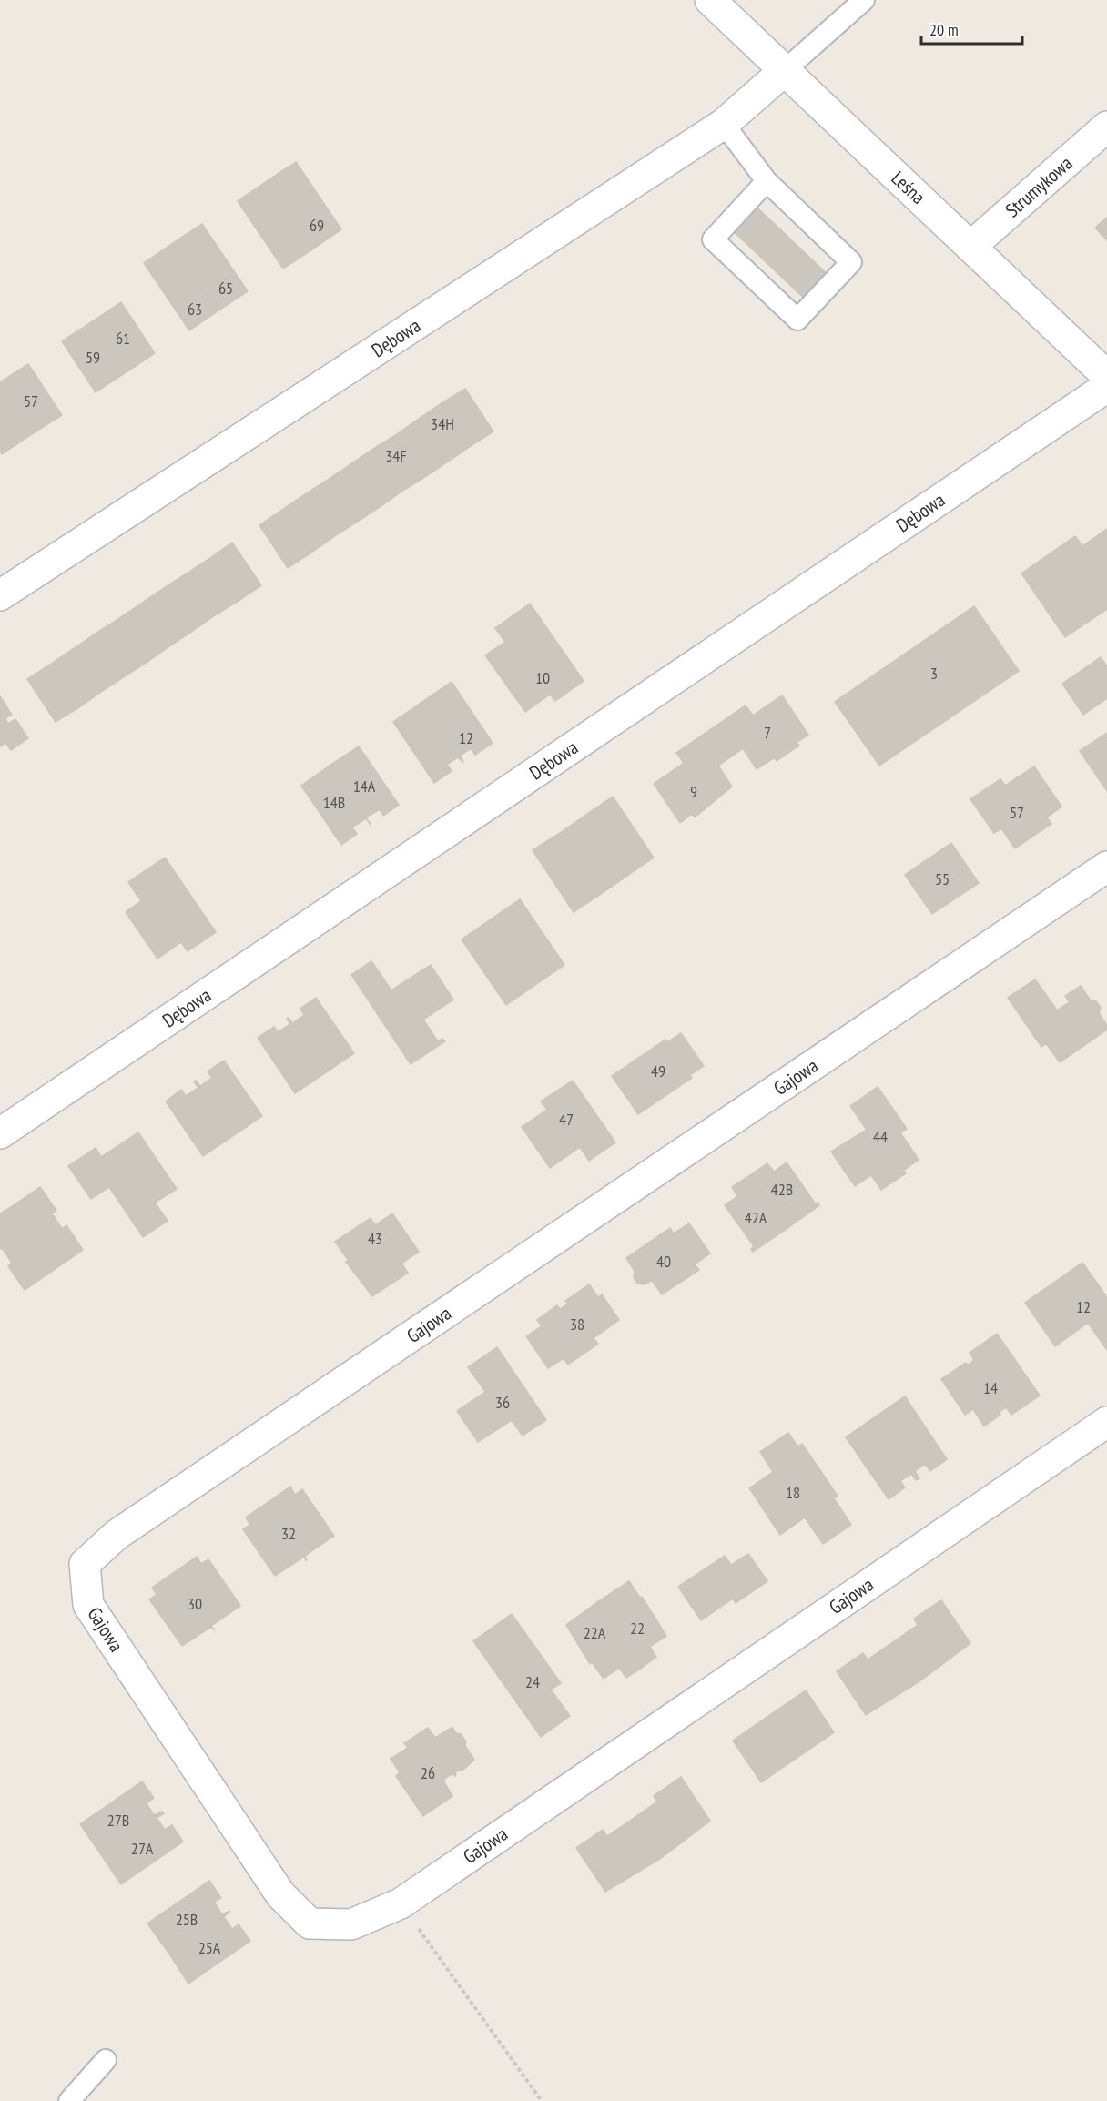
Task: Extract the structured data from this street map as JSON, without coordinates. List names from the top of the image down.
{
  "streets": {
    "street": [
      "Strumykowa",
      "Leśna",
      "Dębowa",
      "Gajowa"
    ]
  },
  "crossings": [
    ["Strumykowa", "Leśna"],
    ["Leśna", "Dębowa"]
  ],
  "house_numbers": [
    "69",
    "65",
    "63",
    "61",
    "59",
    "57",
    "34H",
    "34F",
    "3",
    "10",
    "7",
    "12",
    "14A",
    "9",
    "14B",
    "57",
    "55",
    "49",
    "47",
    "44",
    "42B",
    "42A",
    "43",
    "40",
    "12",
    "38",
    "14",
    "36",
    "18",
    "32",
    "30",
    "22",
    "22A",
    "24",
    "26",
    "27B",
    "27A",
    "25B",
    "25A"
  ],
  "scale_bar": "20 m"
}
